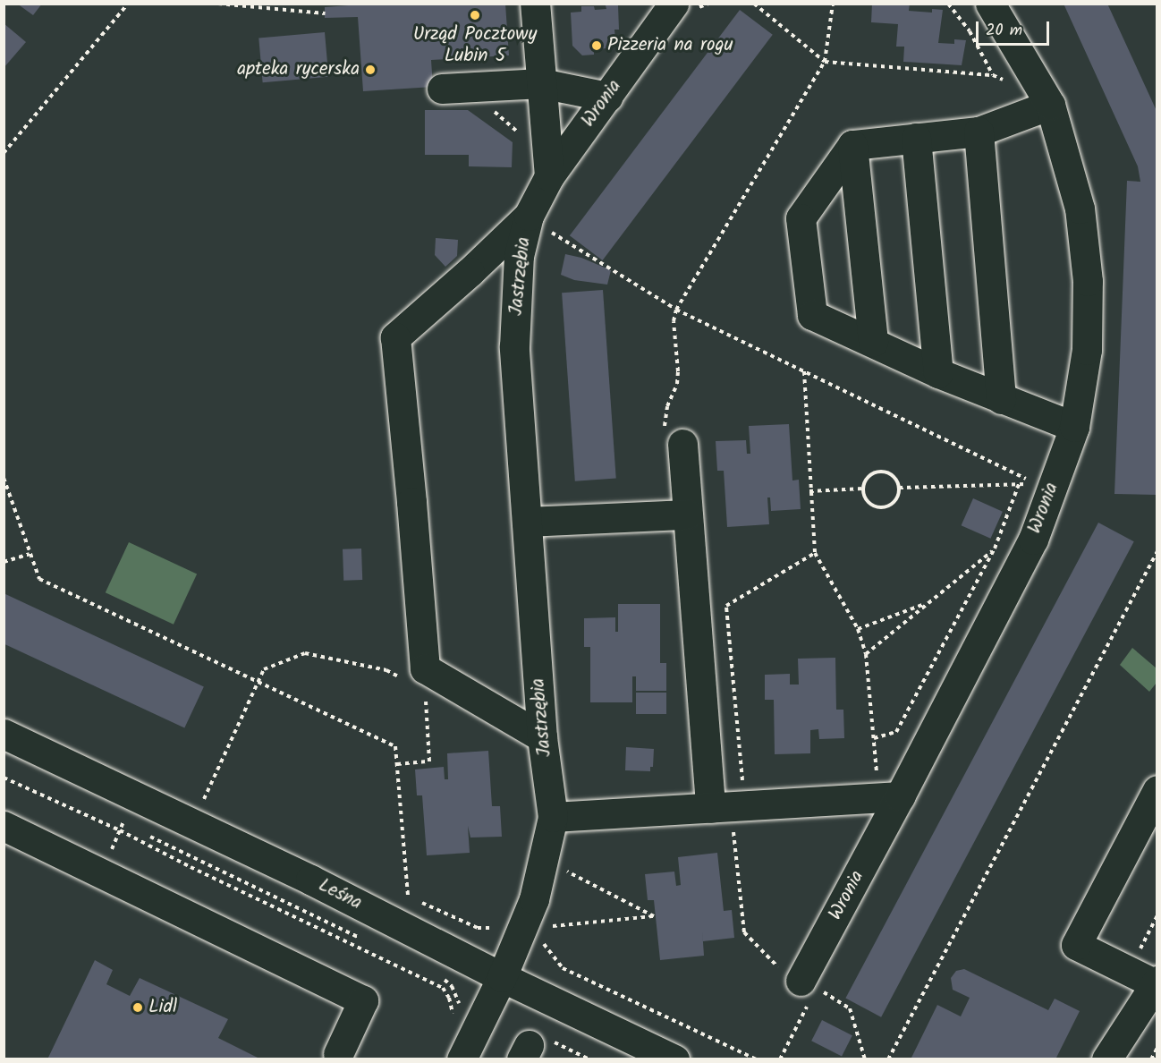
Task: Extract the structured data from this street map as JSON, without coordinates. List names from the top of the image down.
{
  "streets": {
    "street": ["Wronia", "Jastrzębia", "Leśna"]
  },
  "crossings": [
    ["Wronia", "Jastrzębia"],
    ["Jastrzębia", "Leśna"]
  ],
  "places": [
    "Urząd Pocztowy Lubin 5",
    "Pizzeria na rogu",
    "apteka rycerska",
    "Lidl"
  ],
  "scale_bar": "20 m"
}
